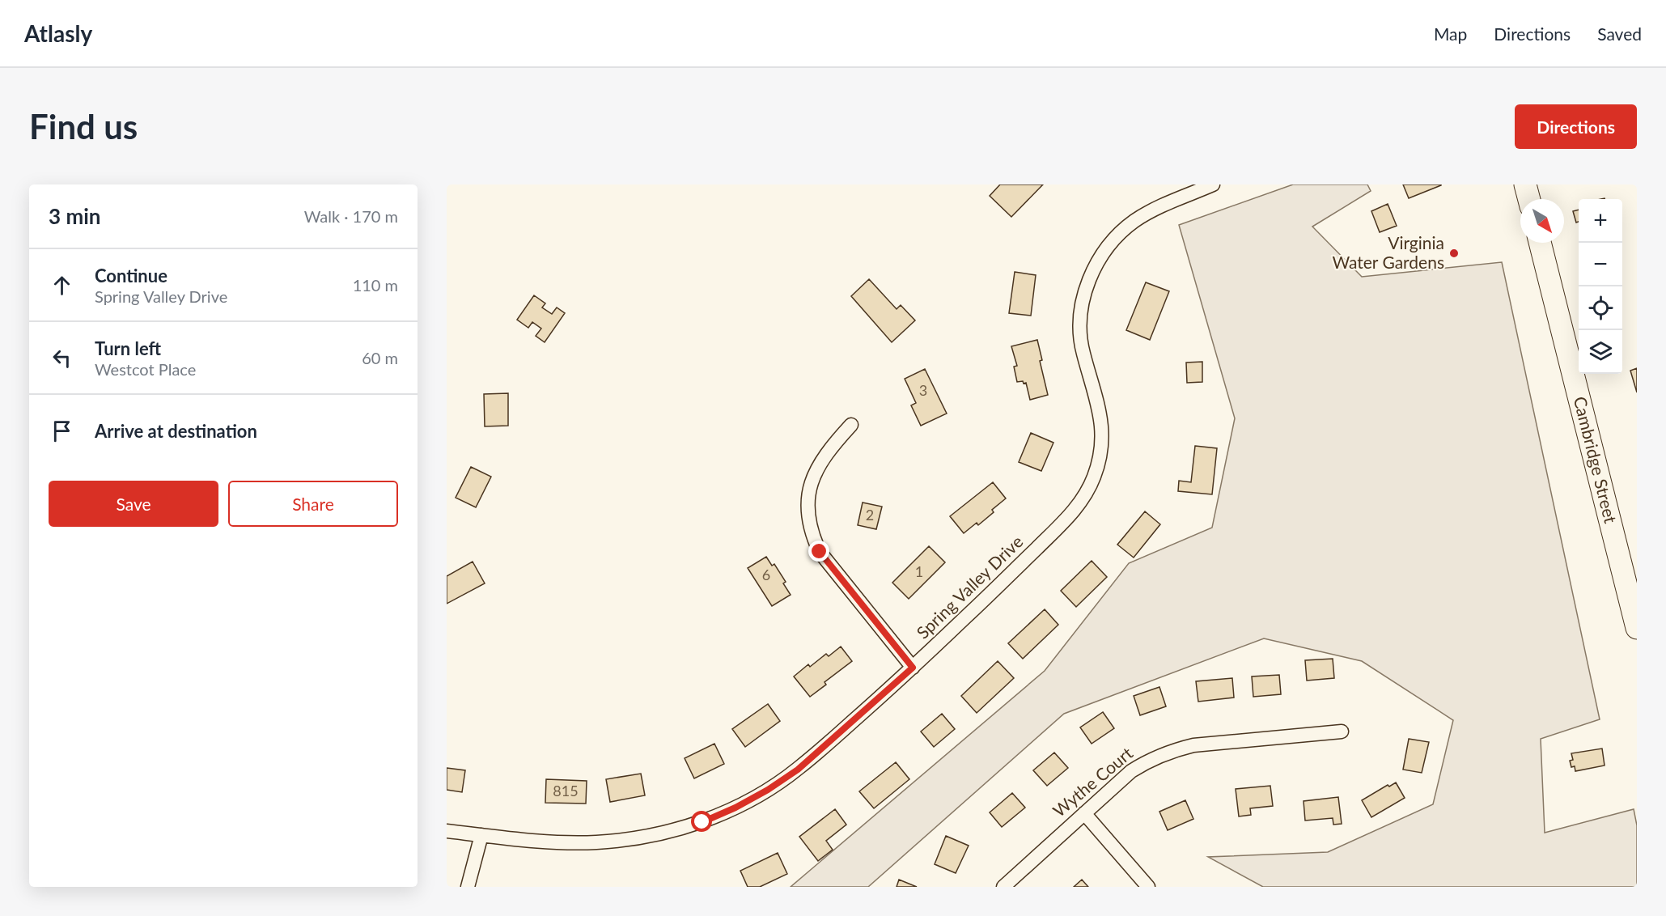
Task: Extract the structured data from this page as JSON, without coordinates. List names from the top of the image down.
{
  "streets": {
    "main road": ["Cambridge Street"],
    "street": ["Spring Valley Drive", "Wythe Court"]
  },
  "places": ["Virginia Water Gardens"],
  "house_numbers": [
    "3",
    "2",
    "1",
    "6",
    "815"
  ],
  "north": "bottom right",
  "page": {
    "header": "Atlasly",
    "nav": ["Map", "Directions", "Saved"],
    "buttons": [
      "Directions",
      ["Save", "Share"]
    ],
    "title": "Find us",
    "heading": ["3 min", "Walk · 170 m"],
    "map_buttons": ["+", "−"],
    "list": [
      ["Continue", "Spring Valley Drive", "110 m"],
      ["Turn left", "Westcot Place", "60 m"],
      "Arrive at destination"
    ]
  }
}
